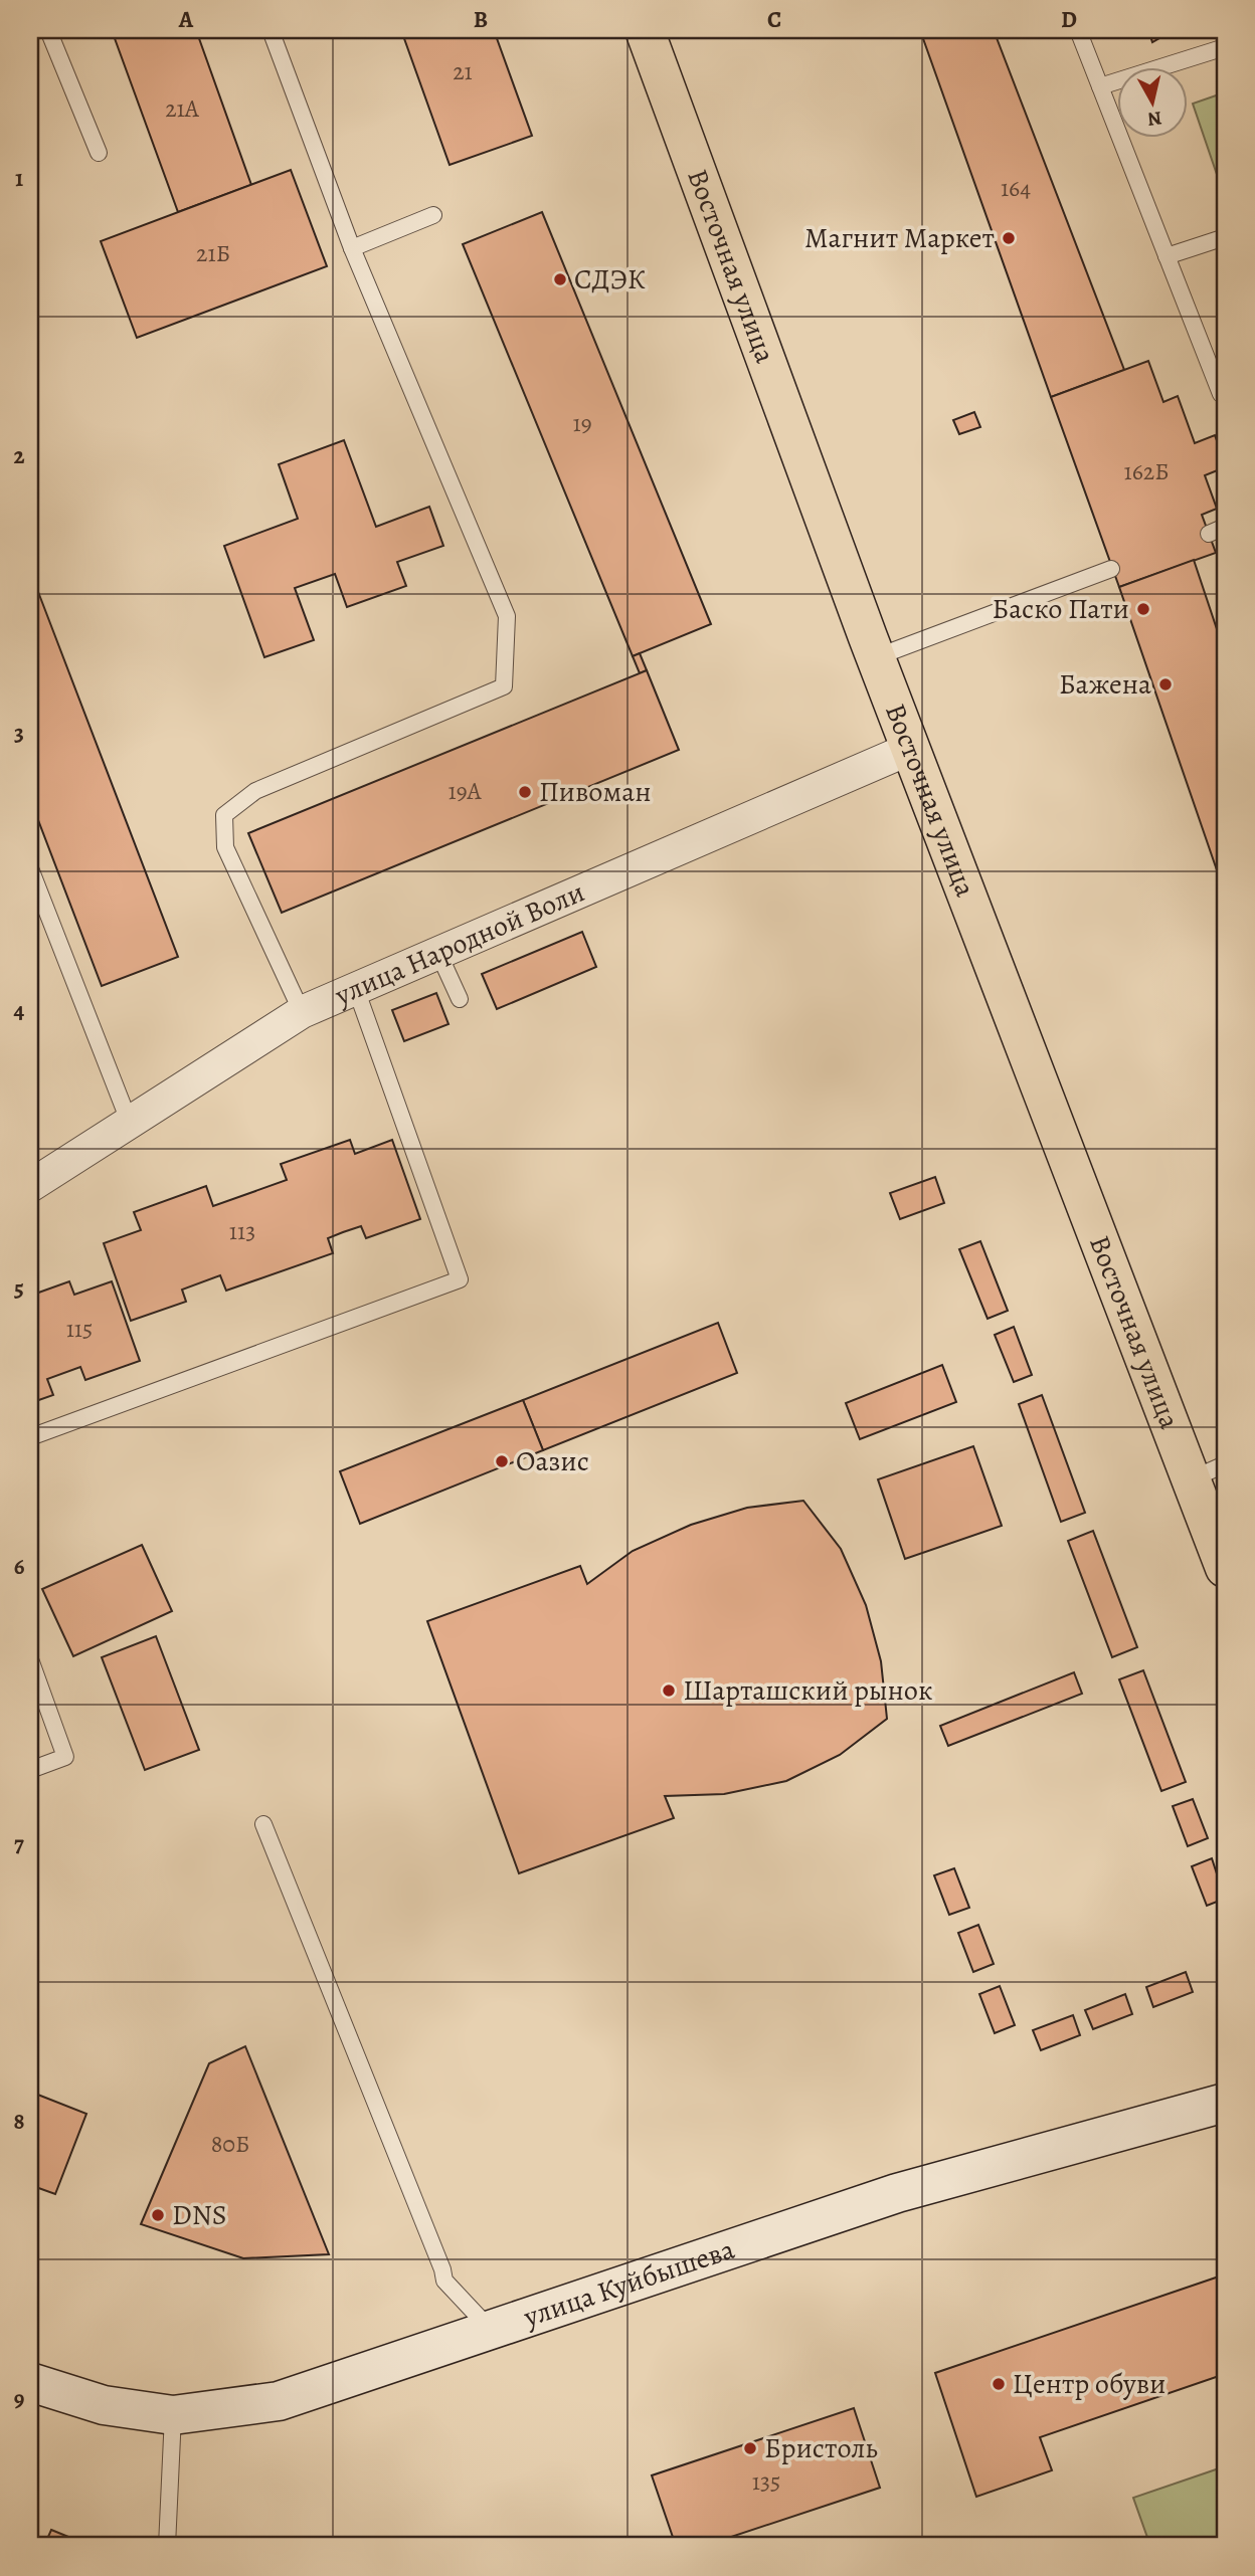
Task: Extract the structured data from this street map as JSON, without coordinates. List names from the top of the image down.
{
  "streets": {
    "main road": ["Восточная улица"],
    "street": ["улица Народной Воли", "улица Куйбышева"]
  },
  "crossings": [
    ["Восточная улица", "улица Народной Воли"]
  ],
  "places": [
    "Магнит Маркет",
    "СДЭК",
    "Баско Пати",
    "Бажена",
    "Пивоман",
    "Оазис",
    "Шарташский рынок",
    "DNS",
    "Центр обуви",
    "Бристоль"
  ],
  "house_numbers": [
    "21",
    "21А",
    "164",
    "21Б",
    "19",
    "162Б",
    "19А",
    "113",
    "115",
    "80Б",
    "135"
  ],
  "north": "bottom",
  "grid": {
    "columns": [
      "A",
      "B",
      "C",
      "D"
    ],
    "rows": [
      "1",
      "2",
      "3",
      "4",
      "5",
      "6",
      "7",
      "8",
      "9"
    ]
  }
}
